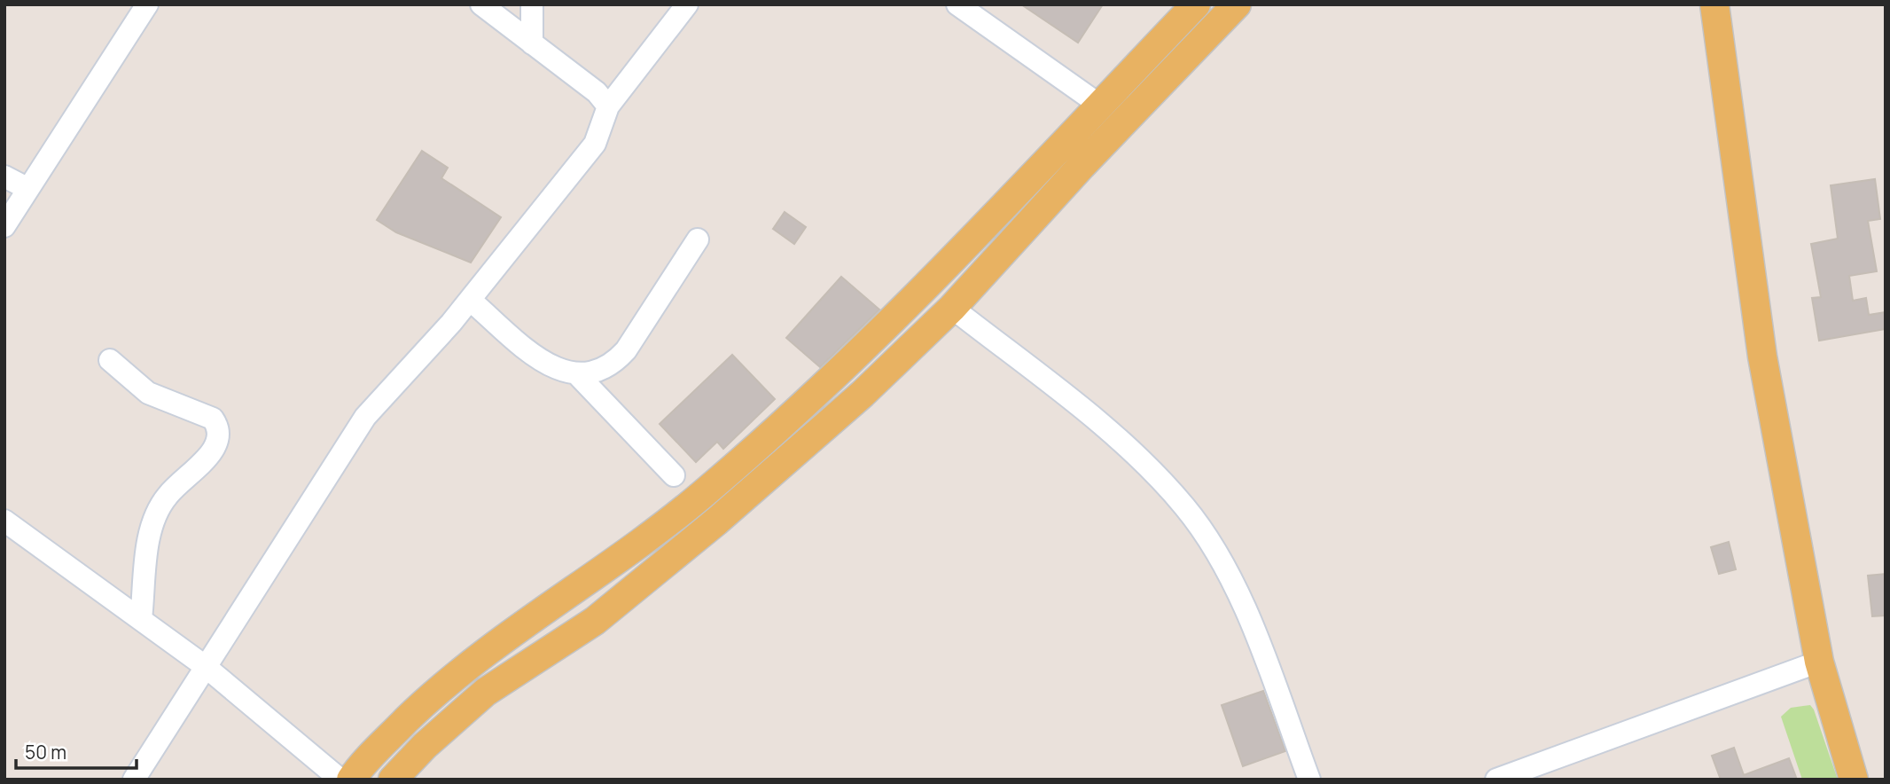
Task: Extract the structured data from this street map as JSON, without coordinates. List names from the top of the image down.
{
  "scale_bar": "50 m"
}
